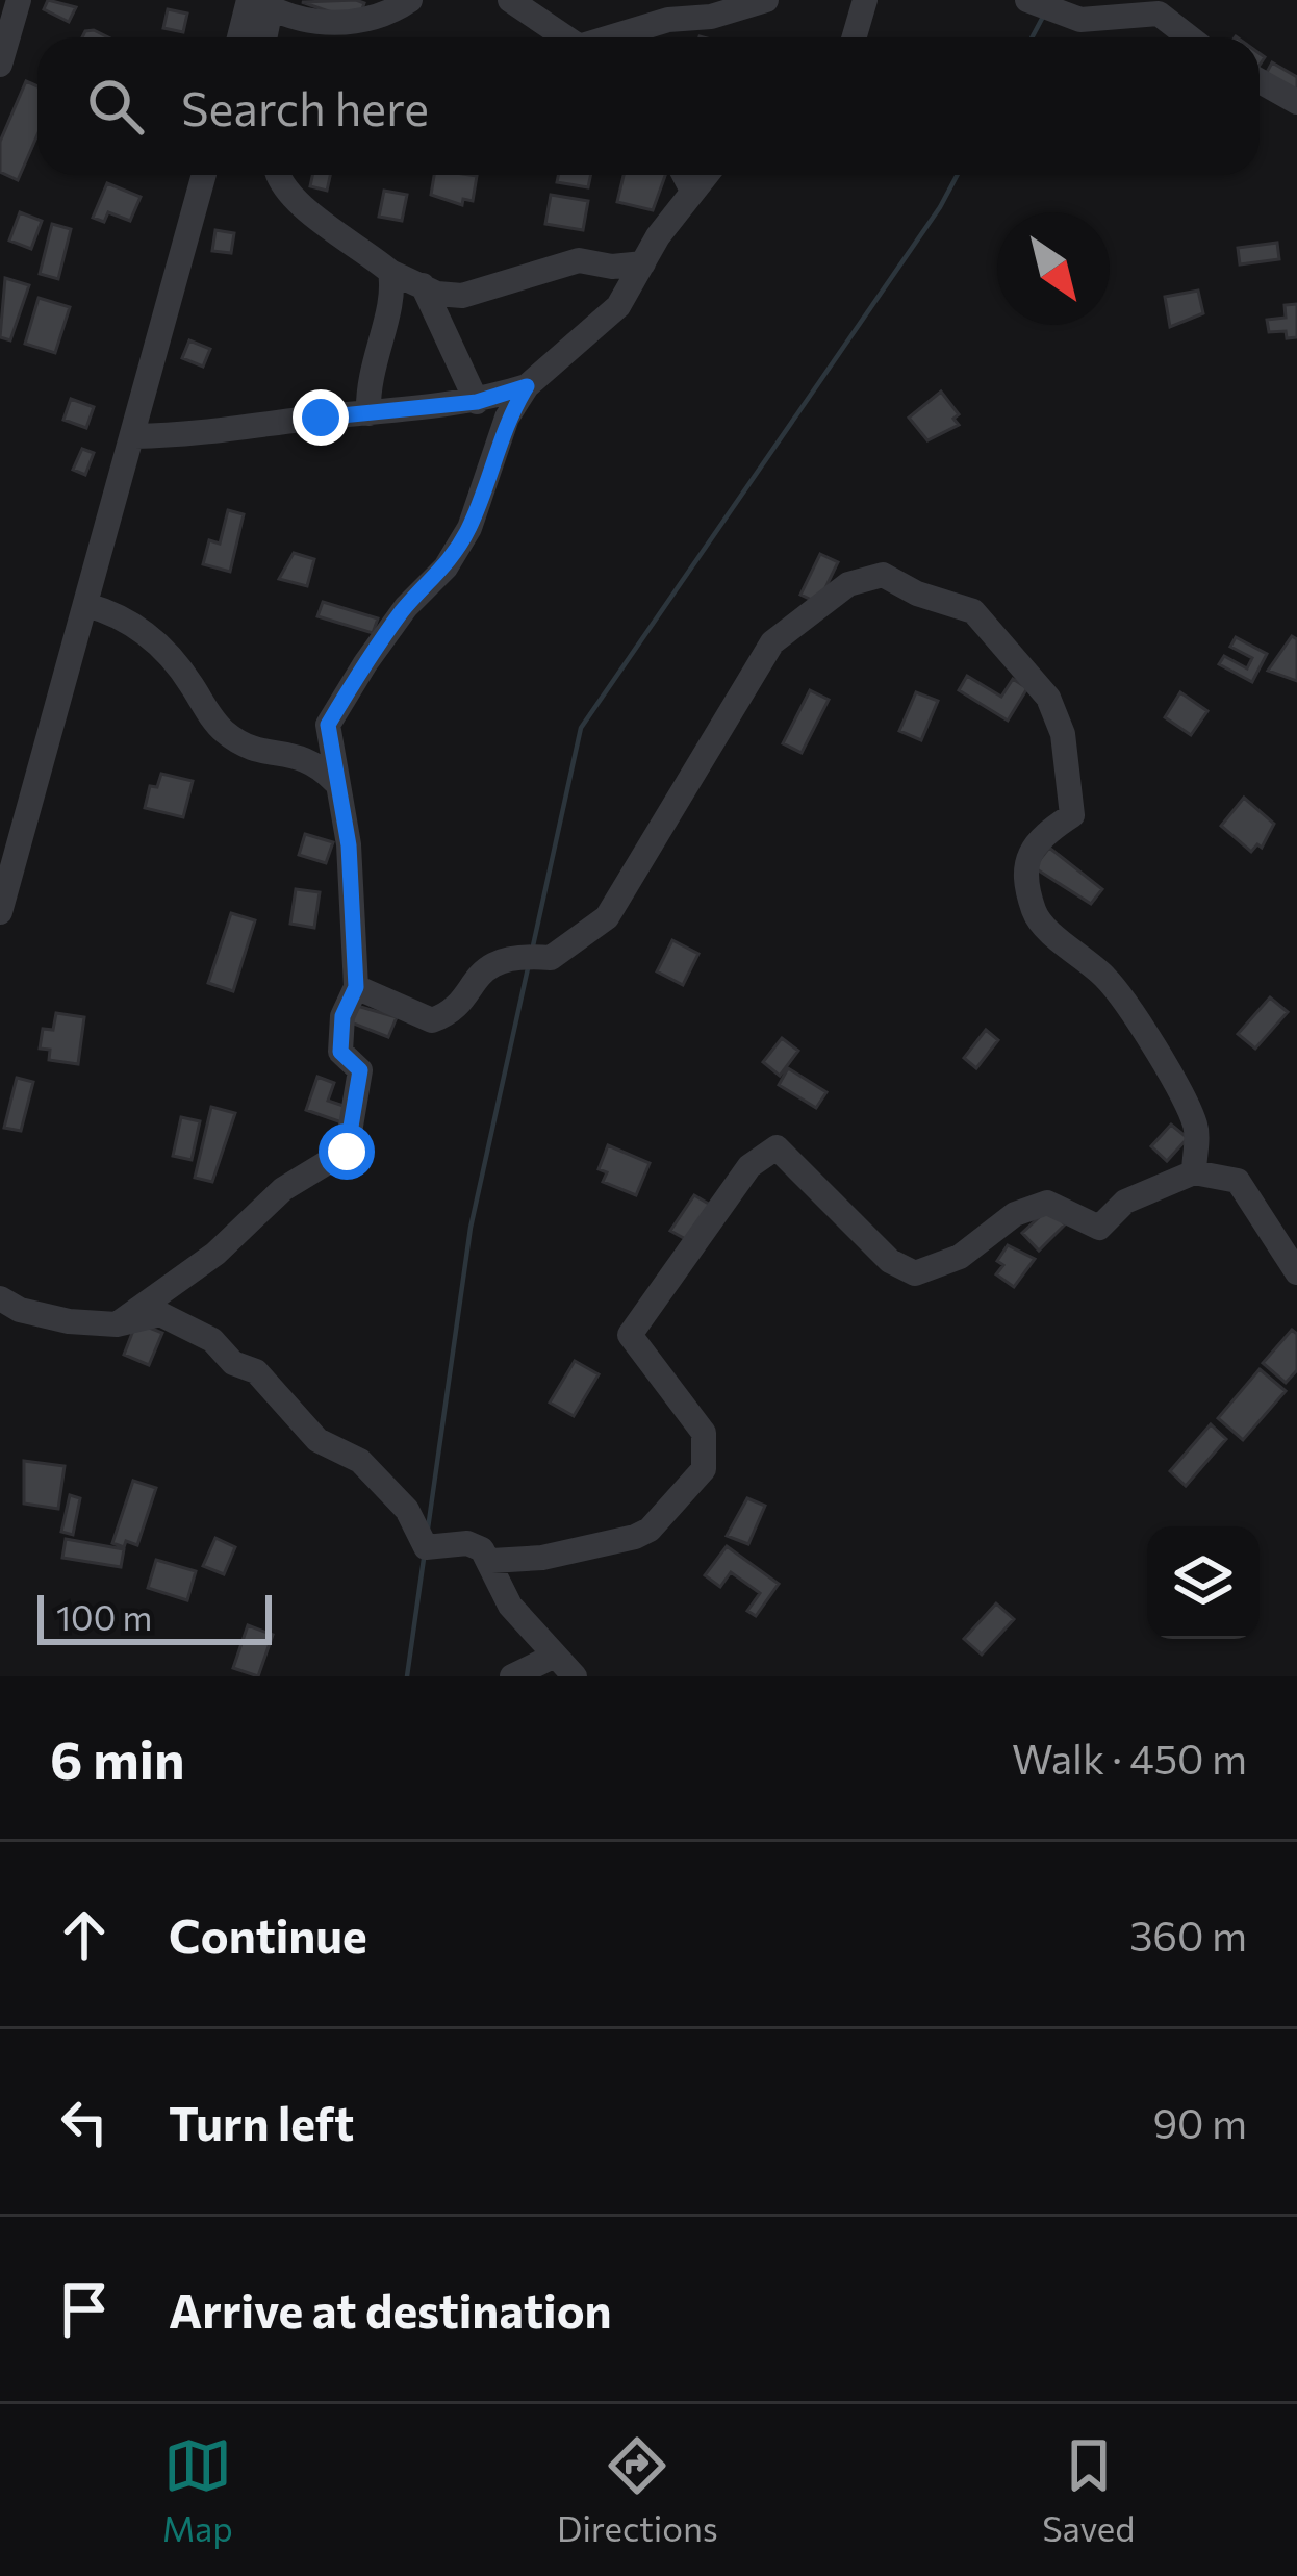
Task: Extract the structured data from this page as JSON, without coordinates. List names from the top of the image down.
{
  "scale_bar": "100 m",
  "north": "bottom right",
  "page": {
    "search": "Search here",
    "scale": "100 m",
    "heading": ["6 min", "Walk · 450 m"],
    "list": [
      ["Continue", "360 m"],
      ["Turn left", "90 m"],
      "Arrive at destination"
    ],
    "nav": ["Map", "Directions", "Saved"]
  }
}
